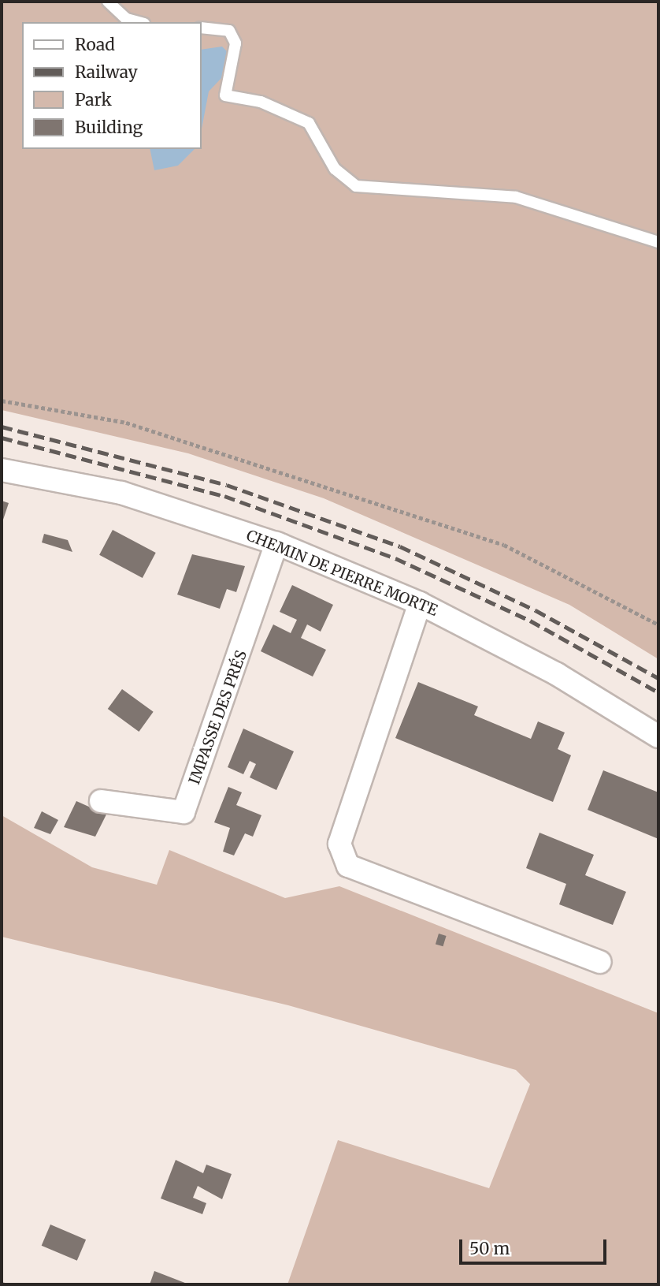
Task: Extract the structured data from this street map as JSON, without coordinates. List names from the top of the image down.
{
  "streets": {
    "street": ["CHEMIN DE PIERRE MORTE", "IMPASSE DES PRÉS"]
  },
  "crossings": [
    ["CHEMIN DE PIERRE MORTE", "IMPASSE DES PRÉS"]
  ],
  "legend": [
    "Road",
    "Railway",
    "Park",
    "Building"
  ],
  "scale_bar": "50 m"
}
